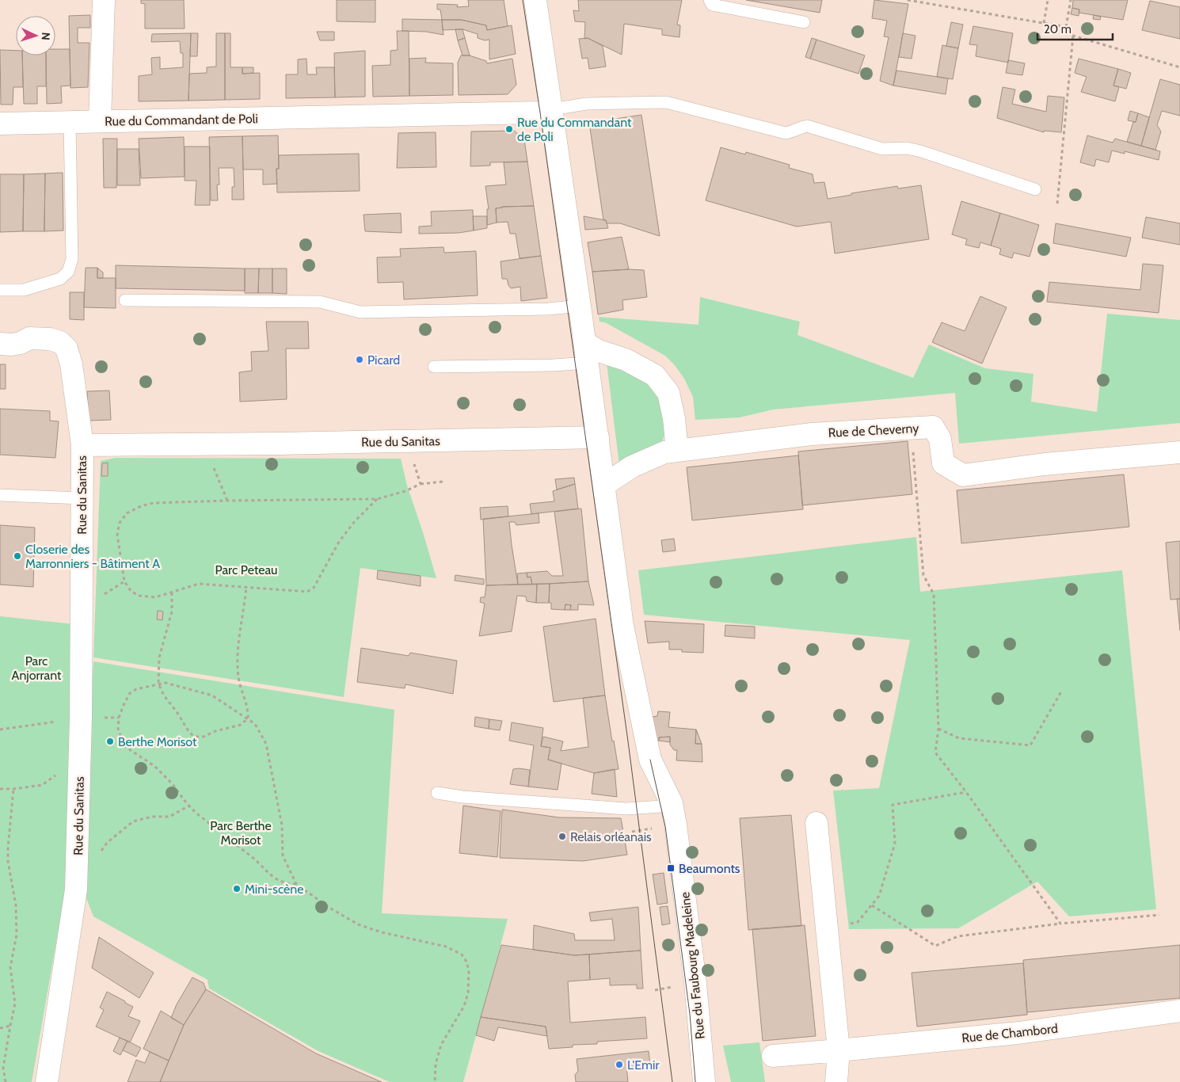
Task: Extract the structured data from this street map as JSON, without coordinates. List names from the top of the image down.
{
  "streets": {
    "street": [
      "Rue du Commandant de Poli",
      "Rue de Cheverny",
      "Rue du Sanitas",
      "Rue du Faubourg Madeleine",
      "Rue de Chambord"
    ]
  },
  "crossings": [
    ["Rue du Commandant de Poli", "Rue du Faubourg Madeleine"],
    ["Rue de Cheverny", "Rue du Faubourg Madeleine"],
    ["Rue du Sanitas", "Rue du Faubourg Madeleine"]
  ],
  "parks": ["Parc Peteau", "Parc Anjorrant", "Parc Berthe Morisot"],
  "places": {
    "other": [
      "Rue du Commandant de Poli",
      "Picard",
      "Closerie des Marronniers - Bâtiment A",
      "Berthe Morisot",
      "Relais orléanais",
      "Mini-scène",
      "L'Emir"
    ],
    "transit": ["Beaumonts"]
  },
  "scale_bar": "20 m",
  "north": "right"
}
